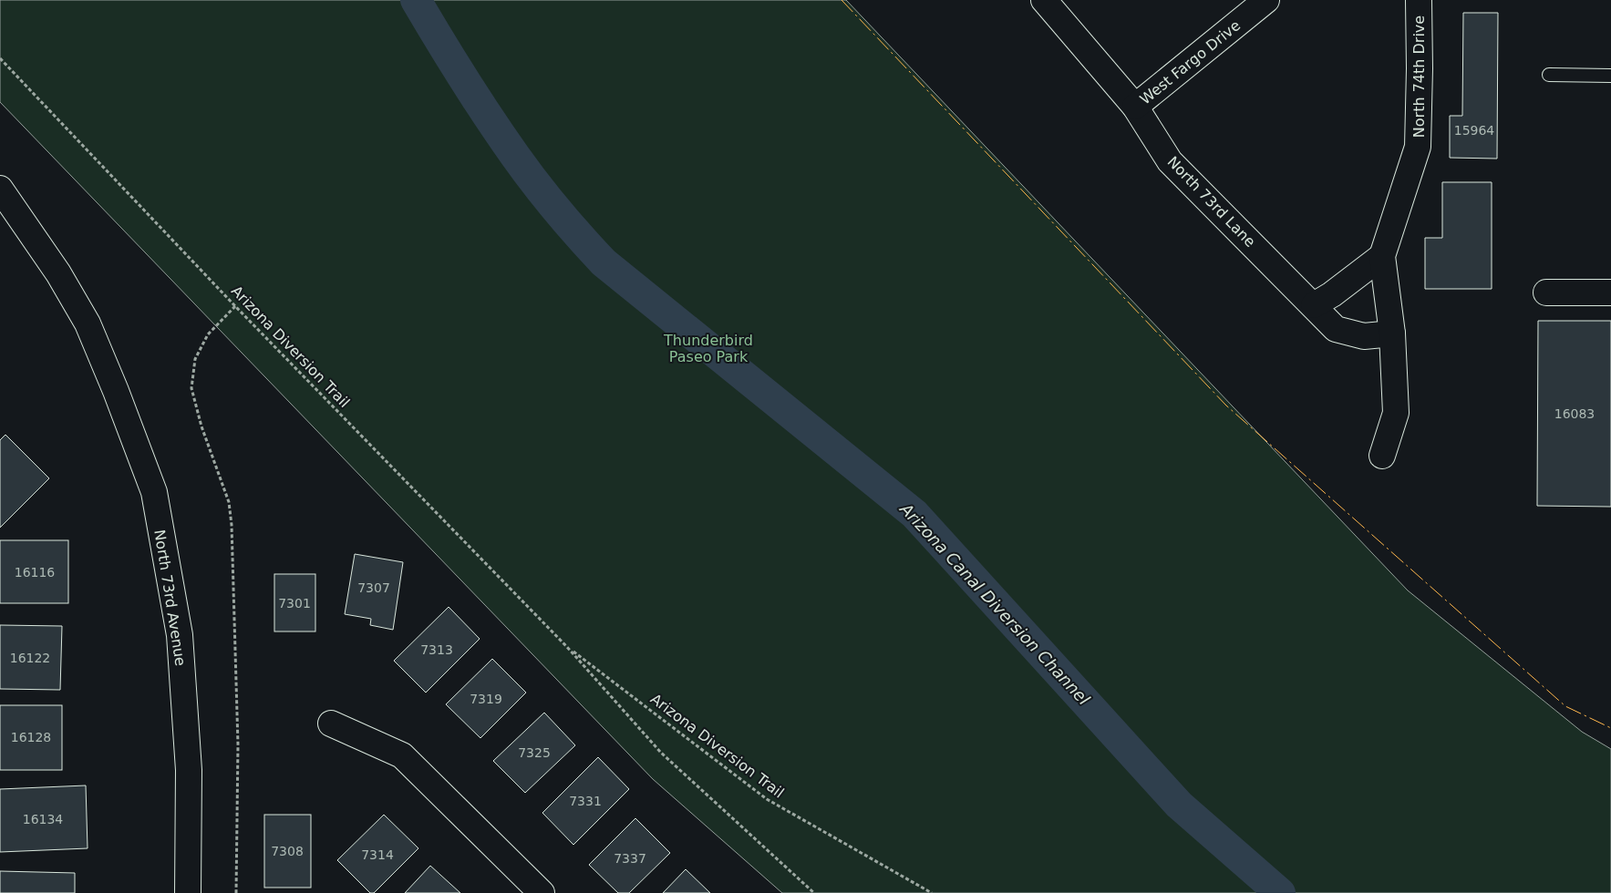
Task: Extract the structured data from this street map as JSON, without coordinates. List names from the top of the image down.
{
  "streets": {
    "street": [
      "West Fargo Drive",
      "North 74th Drive",
      "North 73rd Lane",
      "North 73rd Avenue"
    ],
    "path": ["Arizona Diversion Trail"]
  },
  "crossings": [
    ["West Fargo Drive", "North 73rd Lane"],
    ["North 74th Drive", "North 73rd Lane"]
  ],
  "water": ["Arizona Canal Diversion Channel"],
  "parks": ["Thunderbird Paseo Park"],
  "house_numbers": [
    "15964",
    "16083",
    "16116",
    "7307",
    "7301",
    "7313",
    "16122",
    "7319",
    "16128",
    "7325",
    "7331",
    "16134",
    "7308",
    "7314",
    "7337"
  ]
}
